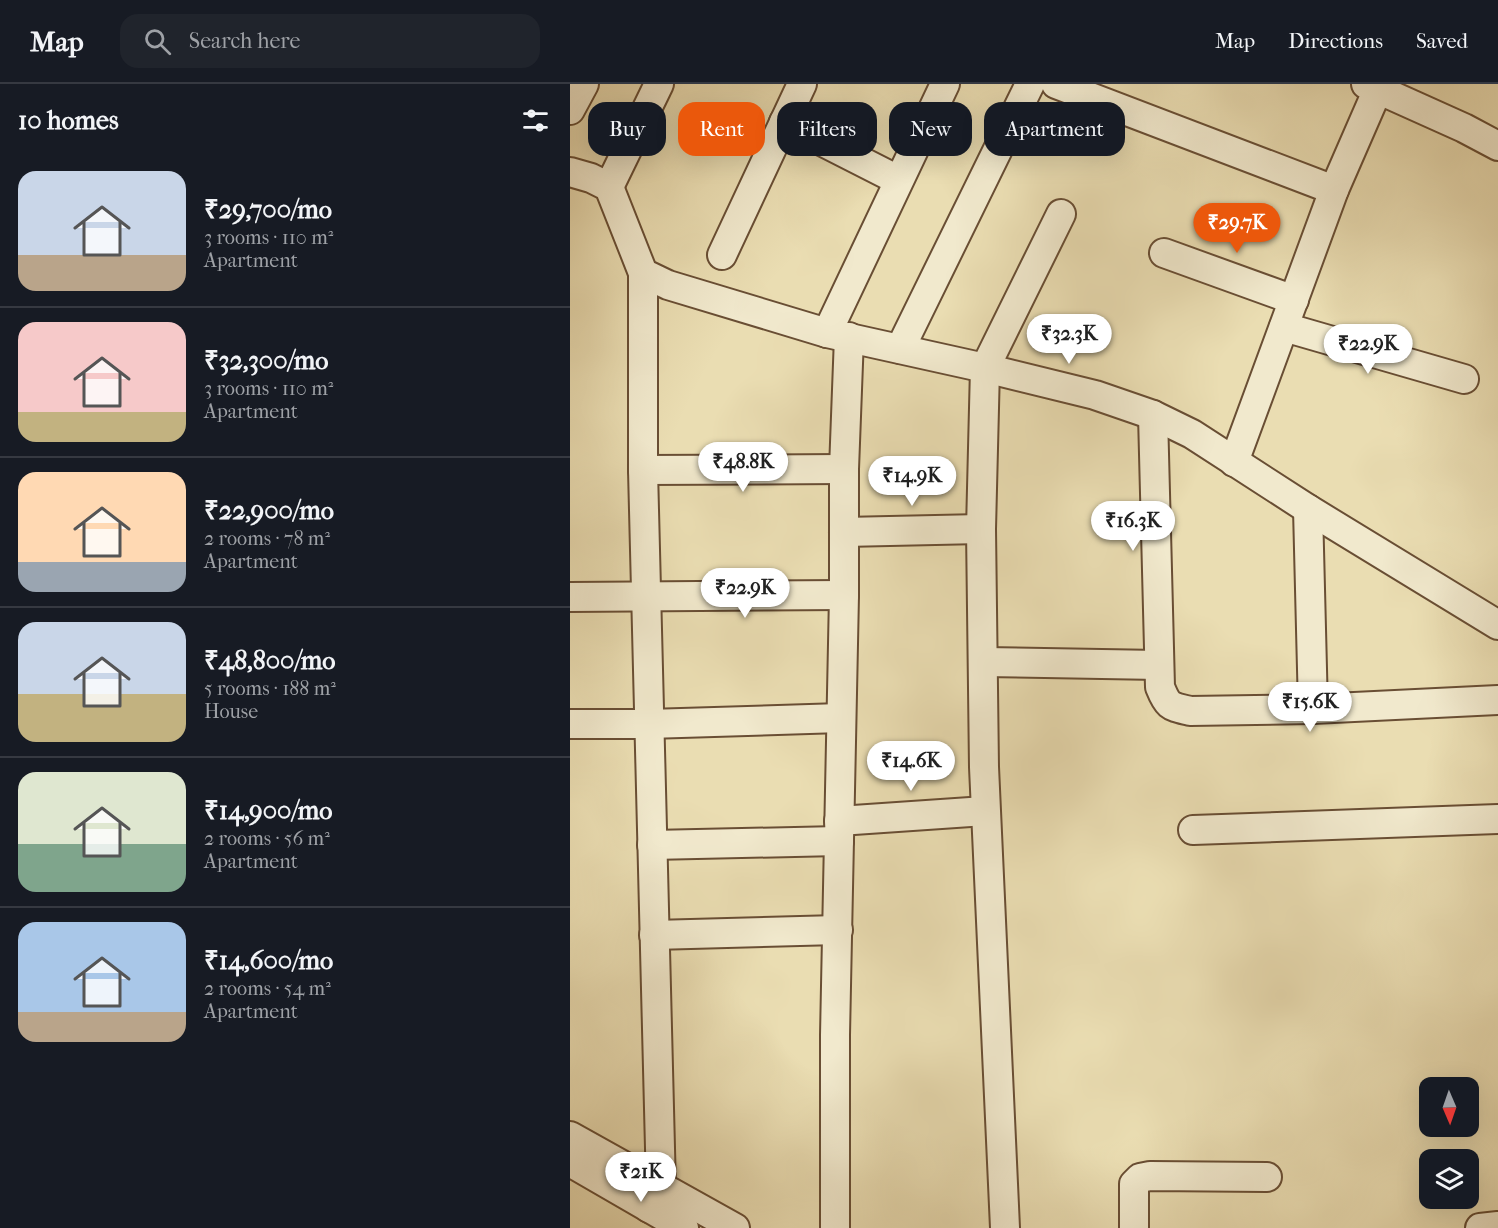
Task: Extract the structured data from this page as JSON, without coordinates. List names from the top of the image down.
{
  "north": "bottom",
  "page": {
    "header": "Map",
    "search": "Search here",
    "nav": ["Map", "Directions", "Saved"],
    "heading": "10 homes",
    "chip": [
      "Buy",
      "Rent",
      "Filters",
      "New",
      "Apartment"
    ],
    "list": [
      {
        "name": "₹29,700/mo",
        "note": "3 rooms · 110 m² · Apartment"
      },
      {
        "name": "₹32,300/mo",
        "note": "3 rooms · 110 m² · Apartment"
      },
      {
        "name": "₹22,900/mo",
        "note": "2 rooms · 78 m² · Apartment"
      },
      {
        "name": "₹48,800/mo",
        "note": "5 rooms · 188 m² · House"
      },
      {
        "name": "₹14,900/mo",
        "note": "2 rooms · 56 m² · Apartment"
      },
      {
        "name": "₹14,600/mo",
        "note": "2 rooms · 54 m² · Apartment"
      }
    ],
    "price": [
      "₹29.7K",
      "₹32.3K",
      "₹22.9K",
      "₹48.8K",
      "₹14.9K",
      "₹16.3K",
      "₹22.9K",
      "₹15.6K",
      "₹14.6K",
      "₹21K"
    ]
  }
}
